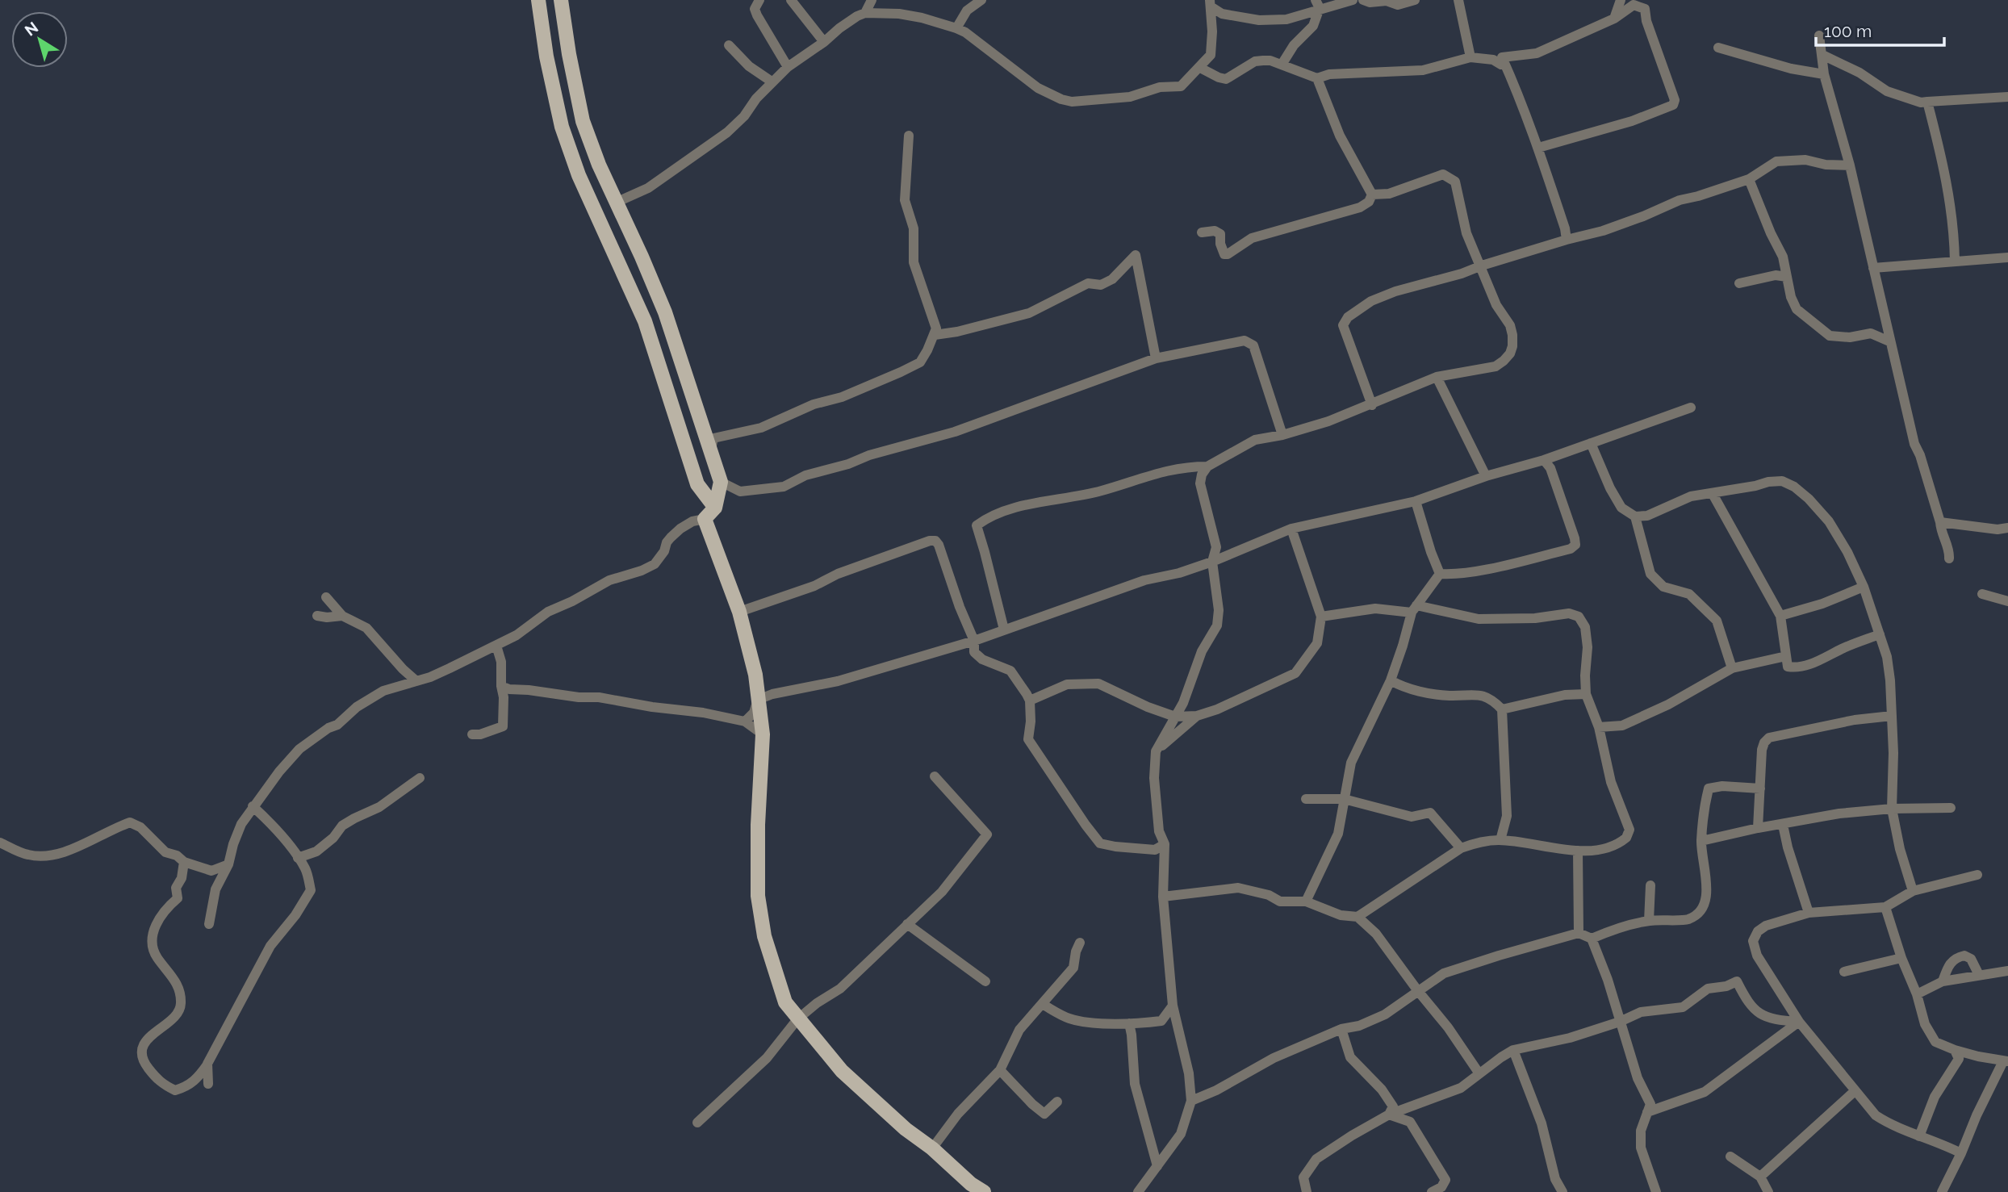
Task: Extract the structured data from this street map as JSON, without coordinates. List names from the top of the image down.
{
  "scale_bar": "100 m",
  "north": "top left"
}
